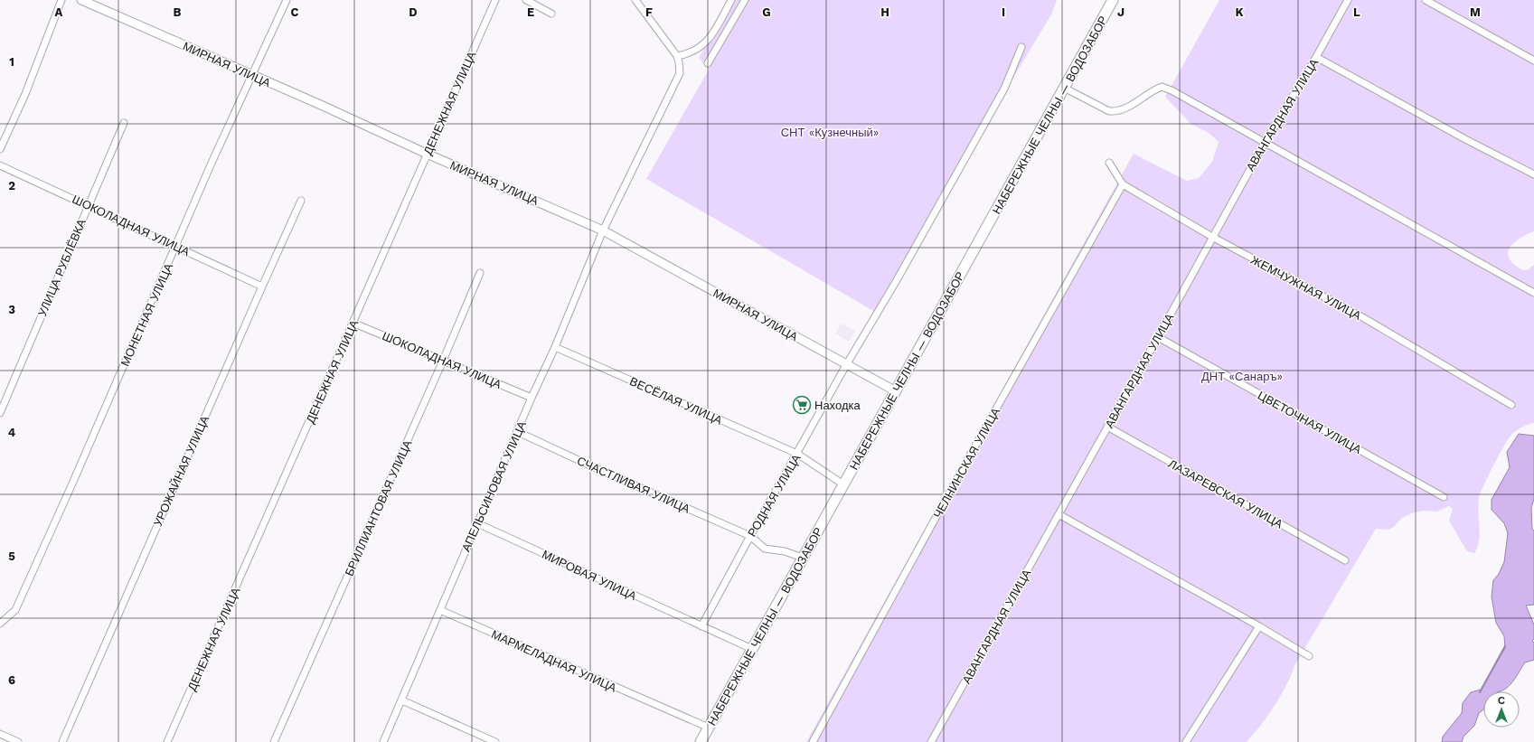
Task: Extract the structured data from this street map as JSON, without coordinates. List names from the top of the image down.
{
  "streets": {
    "main road": ["НАБЕРЕЖНЫЕ ЧЕЛНЫ — ВОДОЗАБОР"],
    "street": [
      "МИРНАЯ УЛИЦА",
      "ДЕНЕЖНАЯ УЛИЦА",
      "АВАНГАРДНАЯ УЛИЦА",
      "ШОКОЛАДНАЯ УЛИЦА",
      "УЛИЦА РУБЛЁВКА",
      "ЖЕМЧУЖНАЯ УЛИЦА",
      "МОНЕТНАЯ УЛИЦА",
      "ВЕСЁЛАЯ УЛИЦА",
      "ЦВЕТОЧНАЯ УЛИЦА",
      "ЧЕЛНИНСКАЯ УЛИЦА",
      "УРОЖАЙНАЯ УЛИЦА",
      "СЧАСТЛИВАЯ УЛИЦА",
      "АПЕЛЬСИНОВАЯ УЛИЦА",
      "ЛАЗАРЕВСКАЯ УЛИЦА",
      "РОДНАЯ УЛИЦА",
      "БРИЛЛИАНТОВАЯ УЛИЦА",
      "МИРОВАЯ УЛИЦА",
      "МАРМЕЛАДНАЯ УЛИЦА"
    ]
  },
  "crossings": [
    ["МИРНАЯ УЛИЦА", "ДЕНЕЖНАЯ УЛИЦА"],
    ["МИРНАЯ УЛИЦА", "НАБЕРЕЖНЫЕ ЧЕЛНЫ — ВОДОЗАБОР"],
    ["МИРНАЯ УЛИЦА", "МОНЕТНАЯ УЛИЦА"],
    ["МИРНАЯ УЛИЦА", "АПЕЛЬСИНОВАЯ УЛИЦА"],
    ["МИРНАЯ УЛИЦА", "РОДНАЯ УЛИЦА"],
    ["ДЕНЕЖНАЯ УЛИЦА", "ШОКОЛАДНАЯ УЛИЦА"],
    ["НАБЕРЕЖНЫЕ ЧЕЛНЫ — ВОДОЗАБОР", "ВЕСЁЛАЯ УЛИЦА"],
    ["НАБЕРЕЖНЫЕ ЧЕЛНЫ — ВОДОЗАБОР", "СЧАСТЛИВАЯ УЛИЦА"],
    ["НАБЕРЕЖНЫЕ ЧЕЛНЫ — ВОДОЗАБОР", "МИРОВАЯ УЛИЦА"],
    ["НАБЕРЕЖНЫЕ ЧЕЛНЫ — ВОДОЗАБОР", "МАРМЕЛАДНАЯ УЛИЦА"],
    ["АВАНГАРДНАЯ УЛИЦА", "ЖЕМЧУЖНАЯ УЛИЦА"],
    ["АВАНГАРДНАЯ УЛИЦА", "ЦВЕТОЧНАЯ УЛИЦА"],
    ["АВАНГАРДНАЯ УЛИЦА", "ЛАЗАРЕВСКАЯ УЛИЦА"],
    ["ШОКОЛАДНАЯ УЛИЦА", "УЛИЦА РУБЛЁВКА"],
    ["ШОКОЛАДНАЯ УЛИЦА", "МОНЕТНАЯ УЛИЦА"],
    ["ШОКОЛАДНАЯ УЛИЦА", "УРОЖАЙНАЯ УЛИЦА"],
    ["ШОКОЛАДНАЯ УЛИЦА", "АПЕЛЬСИНОВАЯ УЛИЦА"],
    ["ШОКОЛАДНАЯ УЛИЦА", "БРИЛЛИАНТОВАЯ УЛИЦА"],
    ["ЖЕМЧУЖНАЯ УЛИЦА", "ЧЕЛНИНСКАЯ УЛИЦА"],
    ["ВЕСЁЛАЯ УЛИЦА", "АПЕЛЬСИНОВАЯ УЛИЦА"],
    ["ВЕСЁЛАЯ УЛИЦА", "РОДНАЯ УЛИЦА"],
    ["СЧАСТЛИВАЯ УЛИЦА", "АПЕЛЬСИНОВАЯ УЛИЦА"],
    ["СЧАСТЛИВАЯ УЛИЦА", "РОДНАЯ УЛИЦА"],
    ["АПЕЛЬСИНОВАЯ УЛИЦА", "МИРОВАЯ УЛИЦА"],
    ["АПЕЛЬСИНОВАЯ УЛИЦА", "МАРМЕЛАДНАЯ УЛИЦА"],
    ["РОДНАЯ УЛИЦА", "МИРОВАЯ УЛИЦА"]
  ],
  "parks": ["СНТ «Кузнечный»", "ДНТ «Санаръ»"],
  "places": {
    "supermarket": ["Находка"]
  },
  "north": "top",
  "grid": {
    "columns": [
      "A",
      "B",
      "C",
      "D",
      "E",
      "F",
      "G",
      "H",
      "I",
      "J",
      "K",
      "L",
      "M"
    ],
    "rows": [
      "1",
      "2",
      "3",
      "4",
      "5",
      "6"
    ]
  }
}
